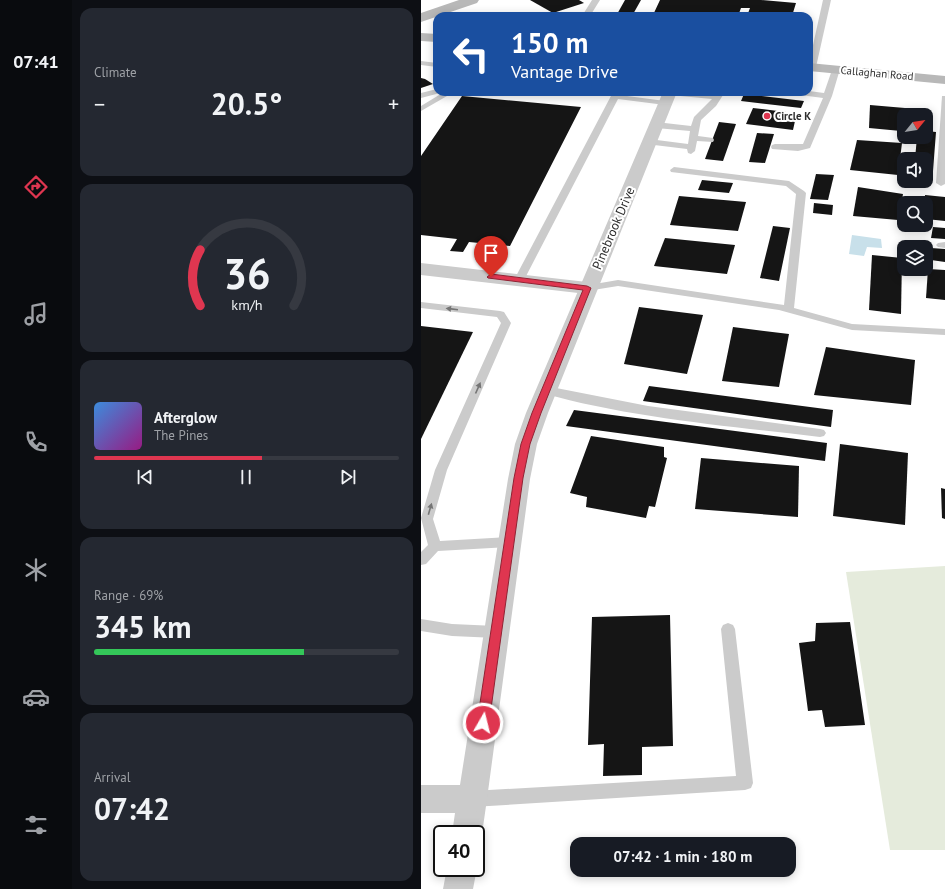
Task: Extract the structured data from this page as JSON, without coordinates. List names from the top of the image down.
{
  "streets": {
    "main road": ["Callaghan Road"],
    "street": ["Pinebrook Drive"]
  },
  "places": ["Circle K"],
  "north": "top right",
  "page": {
    "tabs": "07:41",
    "tile": [
      "Climate",
      ["Range · 69%", "345 km"],
      ["Arrival", "07:42"]
    ],
    "turn": ["150 m", "Vantage Drive"],
    "heat": ["−", "20.5°", "+"],
    "song": ["Afterglow", "The Pines"],
    "limit": "40",
    "trip": "07:42 · 1 min · 180 m",
    "gauge": ["36", "km/h"]
  }
}
